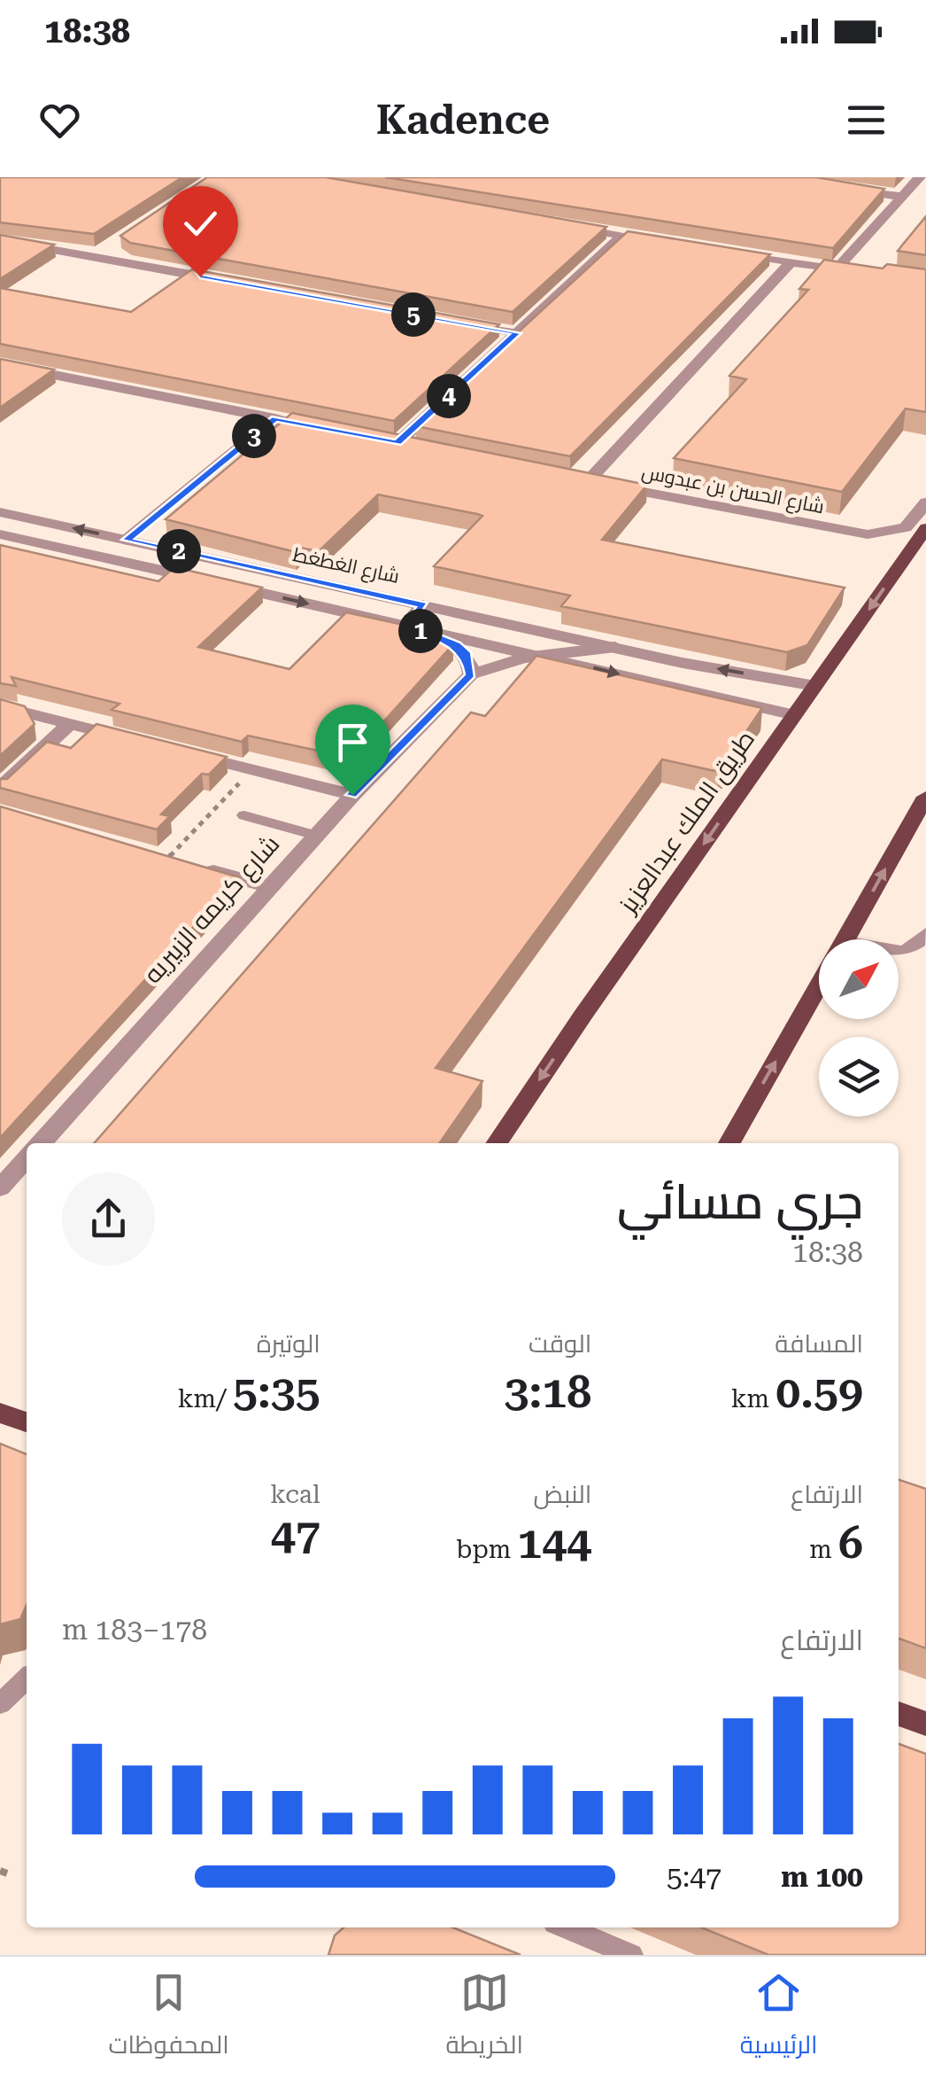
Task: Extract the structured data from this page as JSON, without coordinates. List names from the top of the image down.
{
  "streets": {
    "main road": ["طريق الملك عبدالعزيز"],
    "street": ["شارع الحسن بن عبدوس", "شارع الغطغط", "شارع كريمه الزبيريه"]
  },
  "crossings": [
    ["شارع الغطغط", "طريق الملك عبدالعزيز"],
    ["شارع الغطغط", "شارع كريمه الزبيريه"]
  ],
  "north": "top right",
  "page": {
    "status": "18:38",
    "header": "Kadence",
    "pins": [
      "5",
      "4",
      "3",
      "2",
      "1"
    ],
    "heading": ["جري مسائي", "18:38"],
    "stats": [
      ["المسافة", "0.59 km"],
      ["الوقت", "3:18"],
      ["الوتيرة", "5:35 /km"],
      ["الارتفاع", "6 m"],
      ["النبض", "144 bpm"],
      ["kcal", "47"]
    ],
    "chart": ["الارتفاع", "178–183 m"],
    "list": [
      {
        "name": "100 m",
        "note": "5:47"
      }
    ],
    "tabs": ["الرئيسية", "الخريطة", "المحفوظات"]
  }
}
